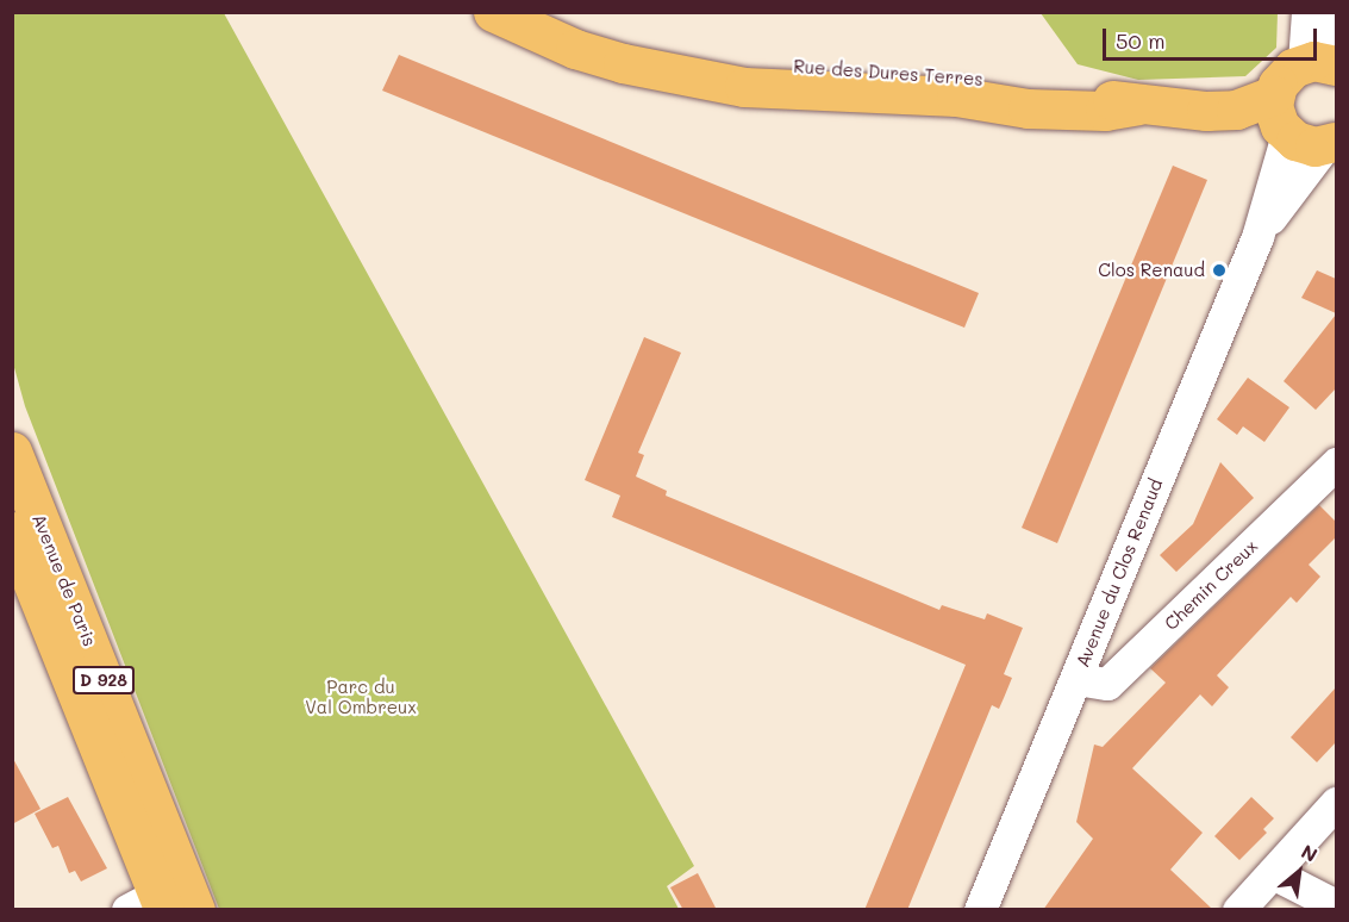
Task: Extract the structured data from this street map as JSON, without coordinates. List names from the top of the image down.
{
  "streets": {
    "main road": ["Rue des Dures Terres", "Avenue de Paris", "D 928"],
    "street": ["Avenue du Clos Renaud", "Chemin Creux"]
  },
  "crossings": [
    ["Avenue du Clos Renaud", "Chemin Creux"]
  ],
  "parks": ["Parc du Val Ombreux"],
  "places": ["Clos Renaud"],
  "scale_bar": "50 m",
  "north": "top right"
}
